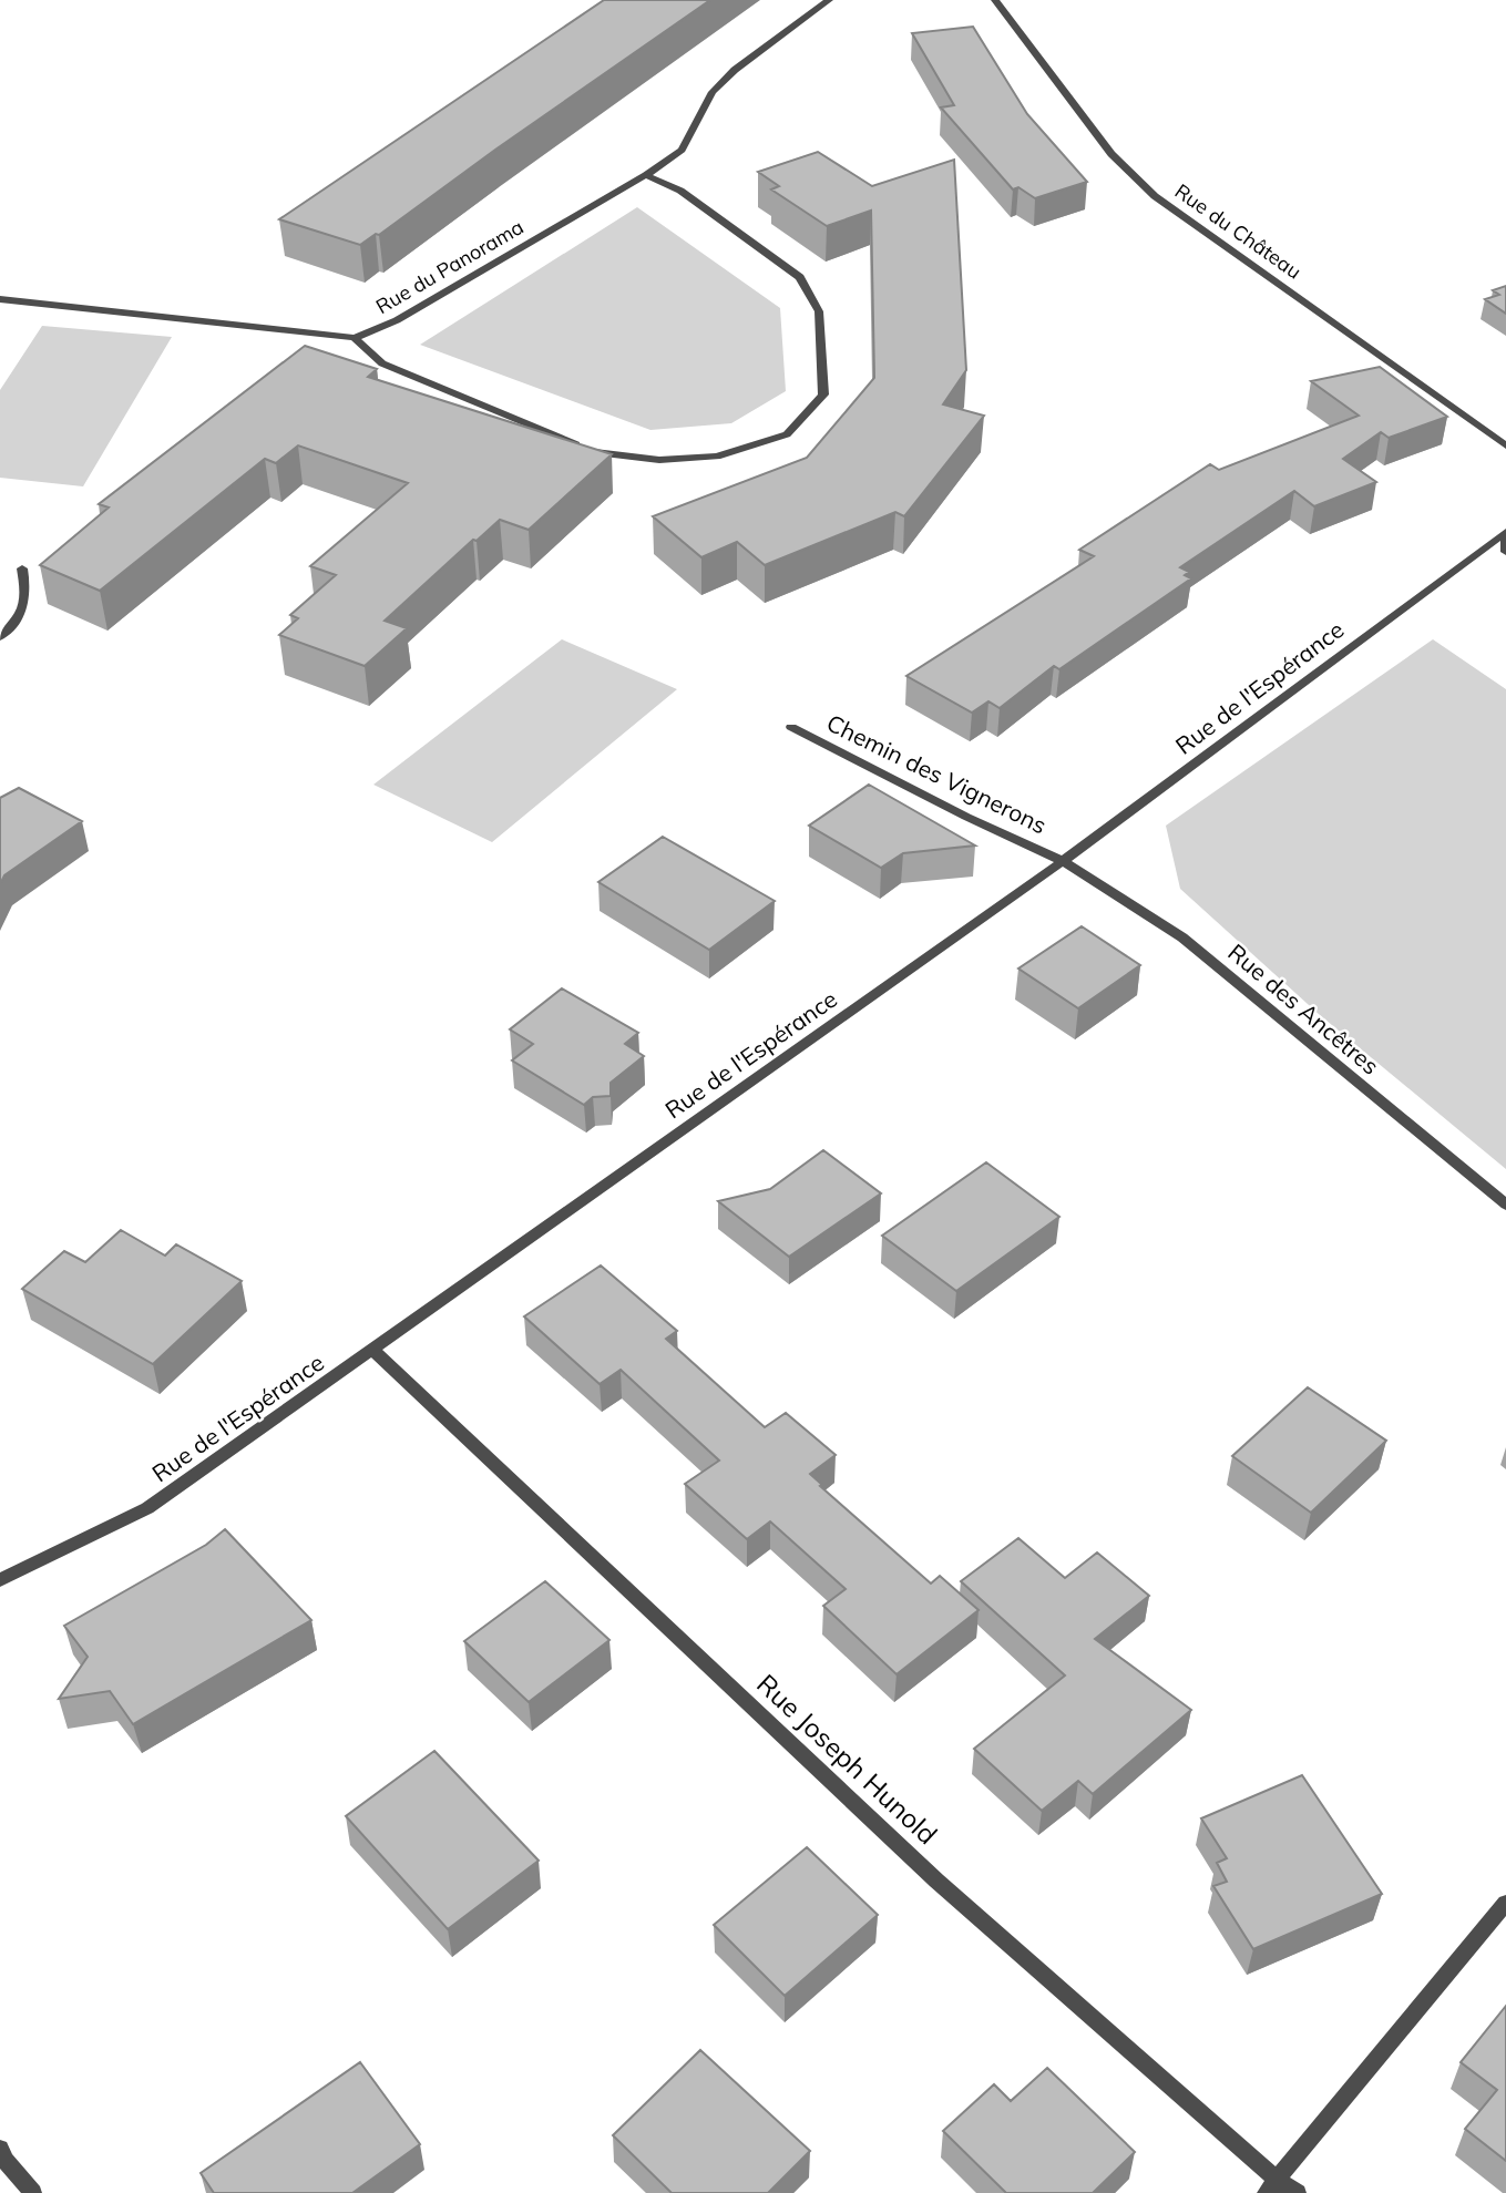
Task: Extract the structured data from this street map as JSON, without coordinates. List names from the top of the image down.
{
  "streets": {
    "street": [
      "Rue du Château",
      "Rue du Panorama",
      "Rue de l'Espérance",
      "Chemin des Vignerons",
      "Rue des Ancêtres",
      "Rue Joseph Hunold"
    ]
  },
  "crossings": [
    ["Rue de l'Espérance", "Chemin des Vignerons"],
    ["Rue de l'Espérance", "Rue des Ancêtres"],
    ["Rue de l'Espérance", "Rue Joseph Hunold"],
    ["Chemin des Vignerons", "Rue des Ancêtres"]
  ]
}
